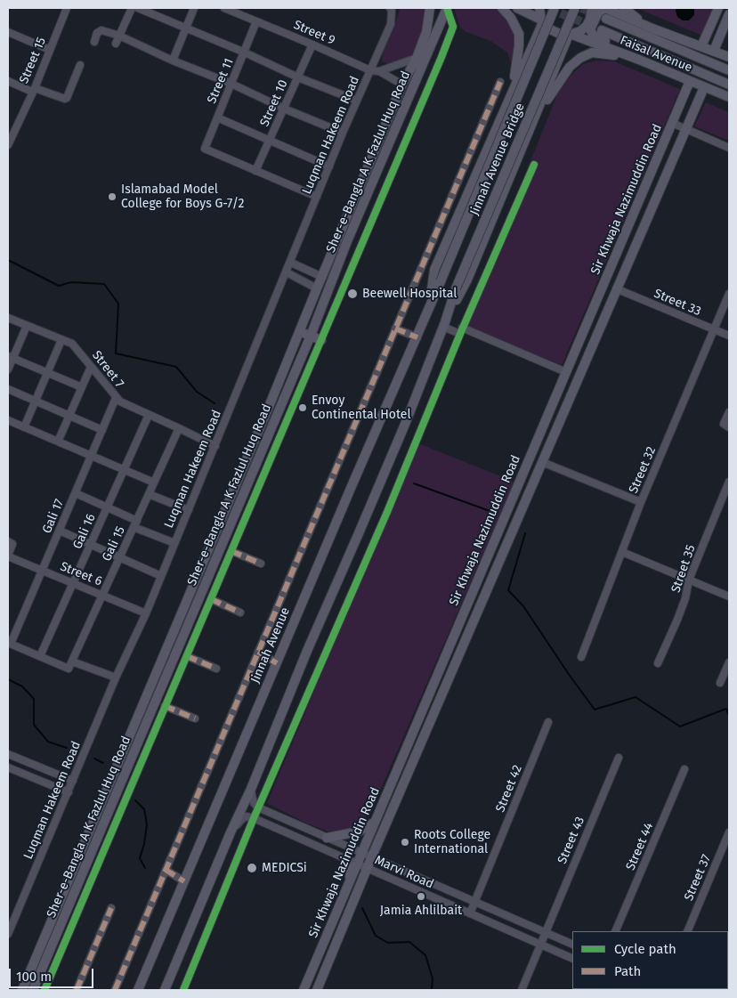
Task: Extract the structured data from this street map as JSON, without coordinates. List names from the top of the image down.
{
  "streets": {
    "main road": [
      "Faisal Avenue",
      "Jinnah Avenue Bridge",
      "Sher-e-Bangla A K Fazlul Huq Road",
      "Sir Khwaja Nazimuddin Road",
      "Jinnah Avenue"
    ],
    "street": [
      "Street 9",
      "Street 15",
      "Street 11",
      "Street 10",
      "Luqman Hakeem Road",
      "Street 33",
      "Street 7",
      "Street 32",
      "Gali 17",
      "Gali 16",
      "Gali 15",
      "Street 35",
      "Street 6",
      "Street 42",
      "Street 43",
      "Street 44",
      "Marvi Road",
      "Street 37"
    ]
  },
  "crossings": [
    ["Street 9", "Street 11"],
    ["Street 9", "Street 10"],
    ["Street 9", "Luqman Hakeem Road"],
    ["Faisal Avenue", "Sir Khwaja Nazimuddin Road"],
    ["Street 11", "Street 10"],
    ["Luqman Hakeem Road", "Street 7"],
    ["Luqman Hakeem Road", "Street 6"],
    ["Jinnah Avenue Bridge", "Jinnah Avenue"],
    ["Sir Khwaja Nazimuddin Road", "Street 33"],
    ["Sir Khwaja Nazimuddin Road", "Marvi Road"],
    ["Street 33", "Street 32"],
    ["Street 7", "Gali 17"],
    ["Street 7", "Gali 16"],
    ["Street 7", "Gali 15"],
    ["Gali 17", "Street 6"],
    ["Gali 16", "Gali 15"],
    ["Gali 16", "Street 6"],
    ["Gali 15", "Street 6"],
    ["Street 42", "Marvi Road"],
    ["Street 43", "Marvi Road"]
  ],
  "places": [
    "Islamabad Model College for Boys G-7/2",
    "Beewell Hospital",
    "Envoy Continental Hotel",
    "Roots College International",
    "MEDICSi",
    "Jamia Ahlilbait"
  ],
  "legend": ["Cycle path", "Path"],
  "scale_bar": "100 m"
}
